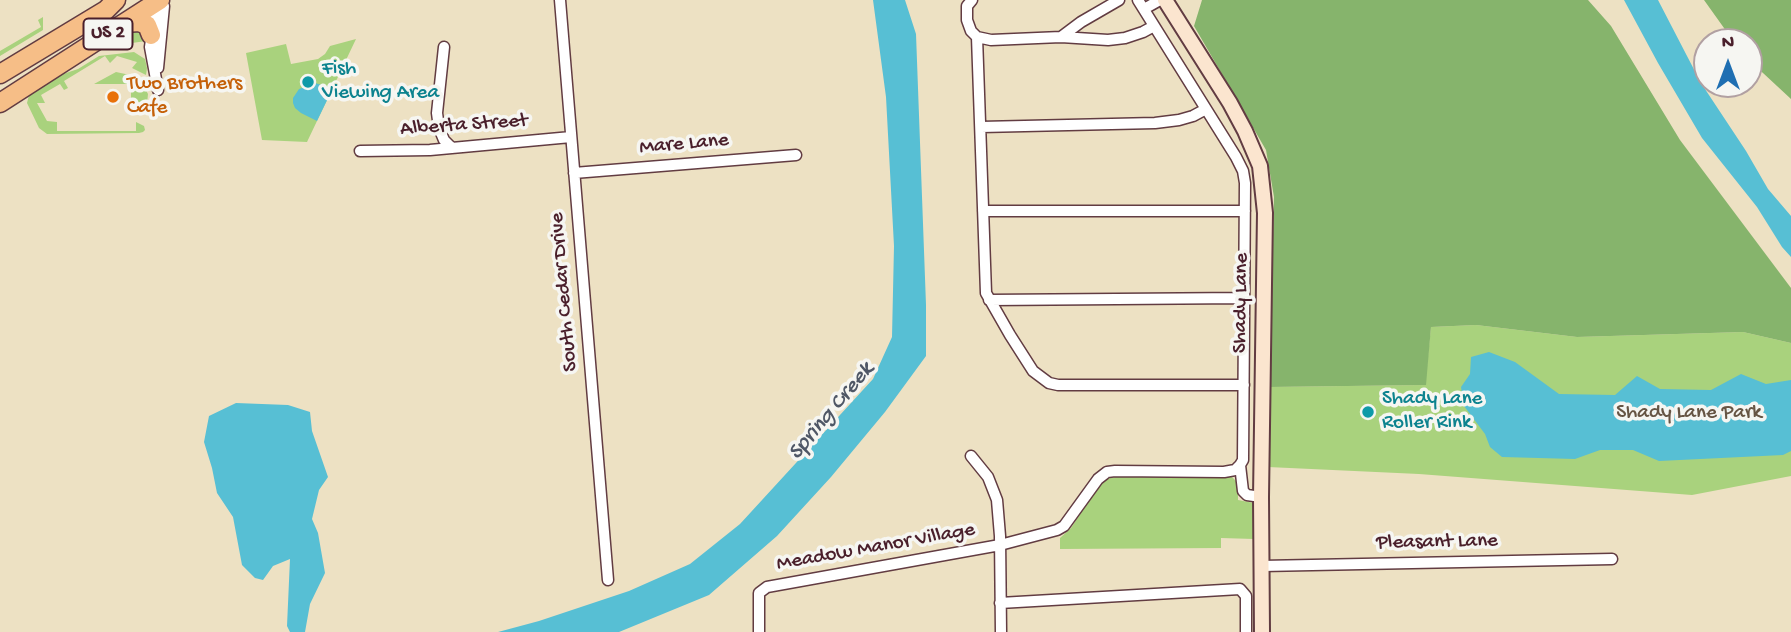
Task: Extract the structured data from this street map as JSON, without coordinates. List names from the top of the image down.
{
  "streets": {
    "highway": ["US 2"],
    "main road": ["Shady Lane"],
    "street": [
      "Alberta Street",
      "Mare Lane",
      "South Cedar Drive",
      "Pleasant Lane",
      "Meadow Manor Village"
    ]
  },
  "crossings": [
    ["Alberta Street", "South Cedar Drive"],
    ["Mare Lane", "South Cedar Drive"],
    ["Shady Lane", "Pleasant Lane"]
  ],
  "water": ["Spring Creek"],
  "parks": ["Shady Lane Park"],
  "places": ["Fish Viewing Area", "Two Brothers Cafe", "Shady Lane Roller Rink"],
  "north": "top"
}
